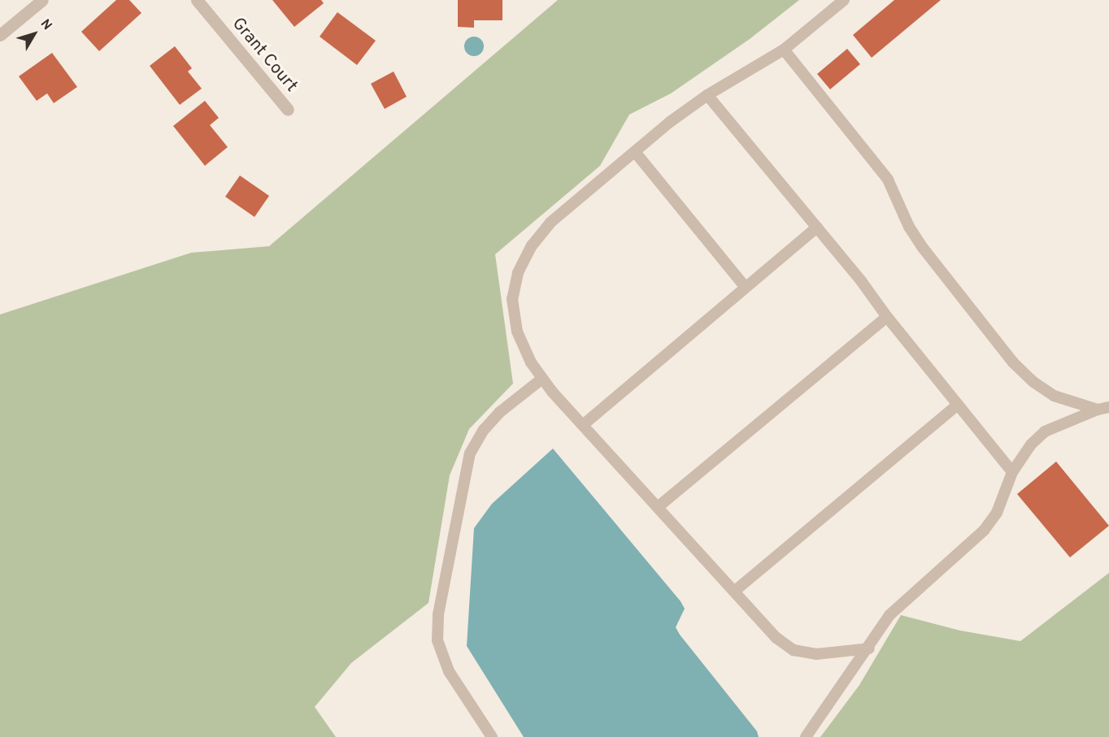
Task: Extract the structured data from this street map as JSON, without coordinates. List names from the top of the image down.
{
  "streets": {
    "street": ["Grant Court"]
  },
  "north": "top right"
}
